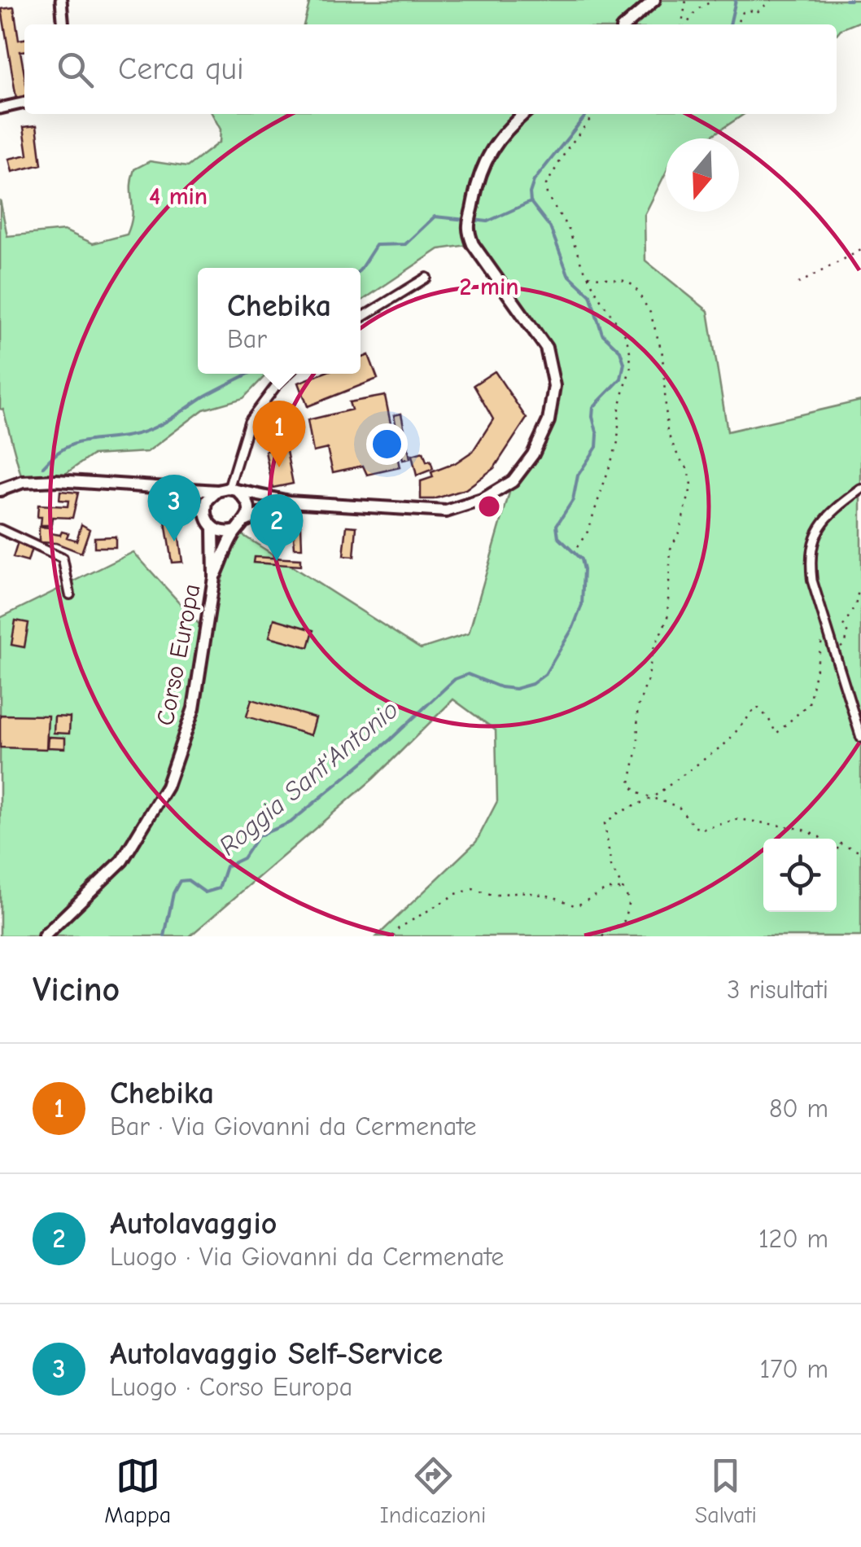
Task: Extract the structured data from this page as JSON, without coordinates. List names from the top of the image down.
{
  "streets": {
    "main road": ["Corso Europa"]
  },
  "water": ["Roggia Sant'Antonio"],
  "north": "bottom",
  "page": {
    "search": "Cerca qui",
    "popup": ["Chebika", "Bar"],
    "pins": ["1", "3", "2"],
    "heading": ["Vicino", "3 risultati"],
    "list": [
      {
        "mark": "1",
        "name": "Chebika",
        "note": "Bar · Via Giovanni da Cermenate",
        "value": "80 m"
      },
      {
        "mark": "2",
        "name": "Autolavaggio",
        "note": "Luogo · Via Giovanni da Cermenate",
        "value": "120 m"
      },
      {
        "mark": "3",
        "name": "Autolavaggio Self-Service",
        "note": "Luogo · Corso Europa",
        "value": "170 m"
      }
    ],
    "nav": ["Mappa", "Indicazioni", "Salvati"]
  },
  "rings": ["4 min", "2 min"]
}
